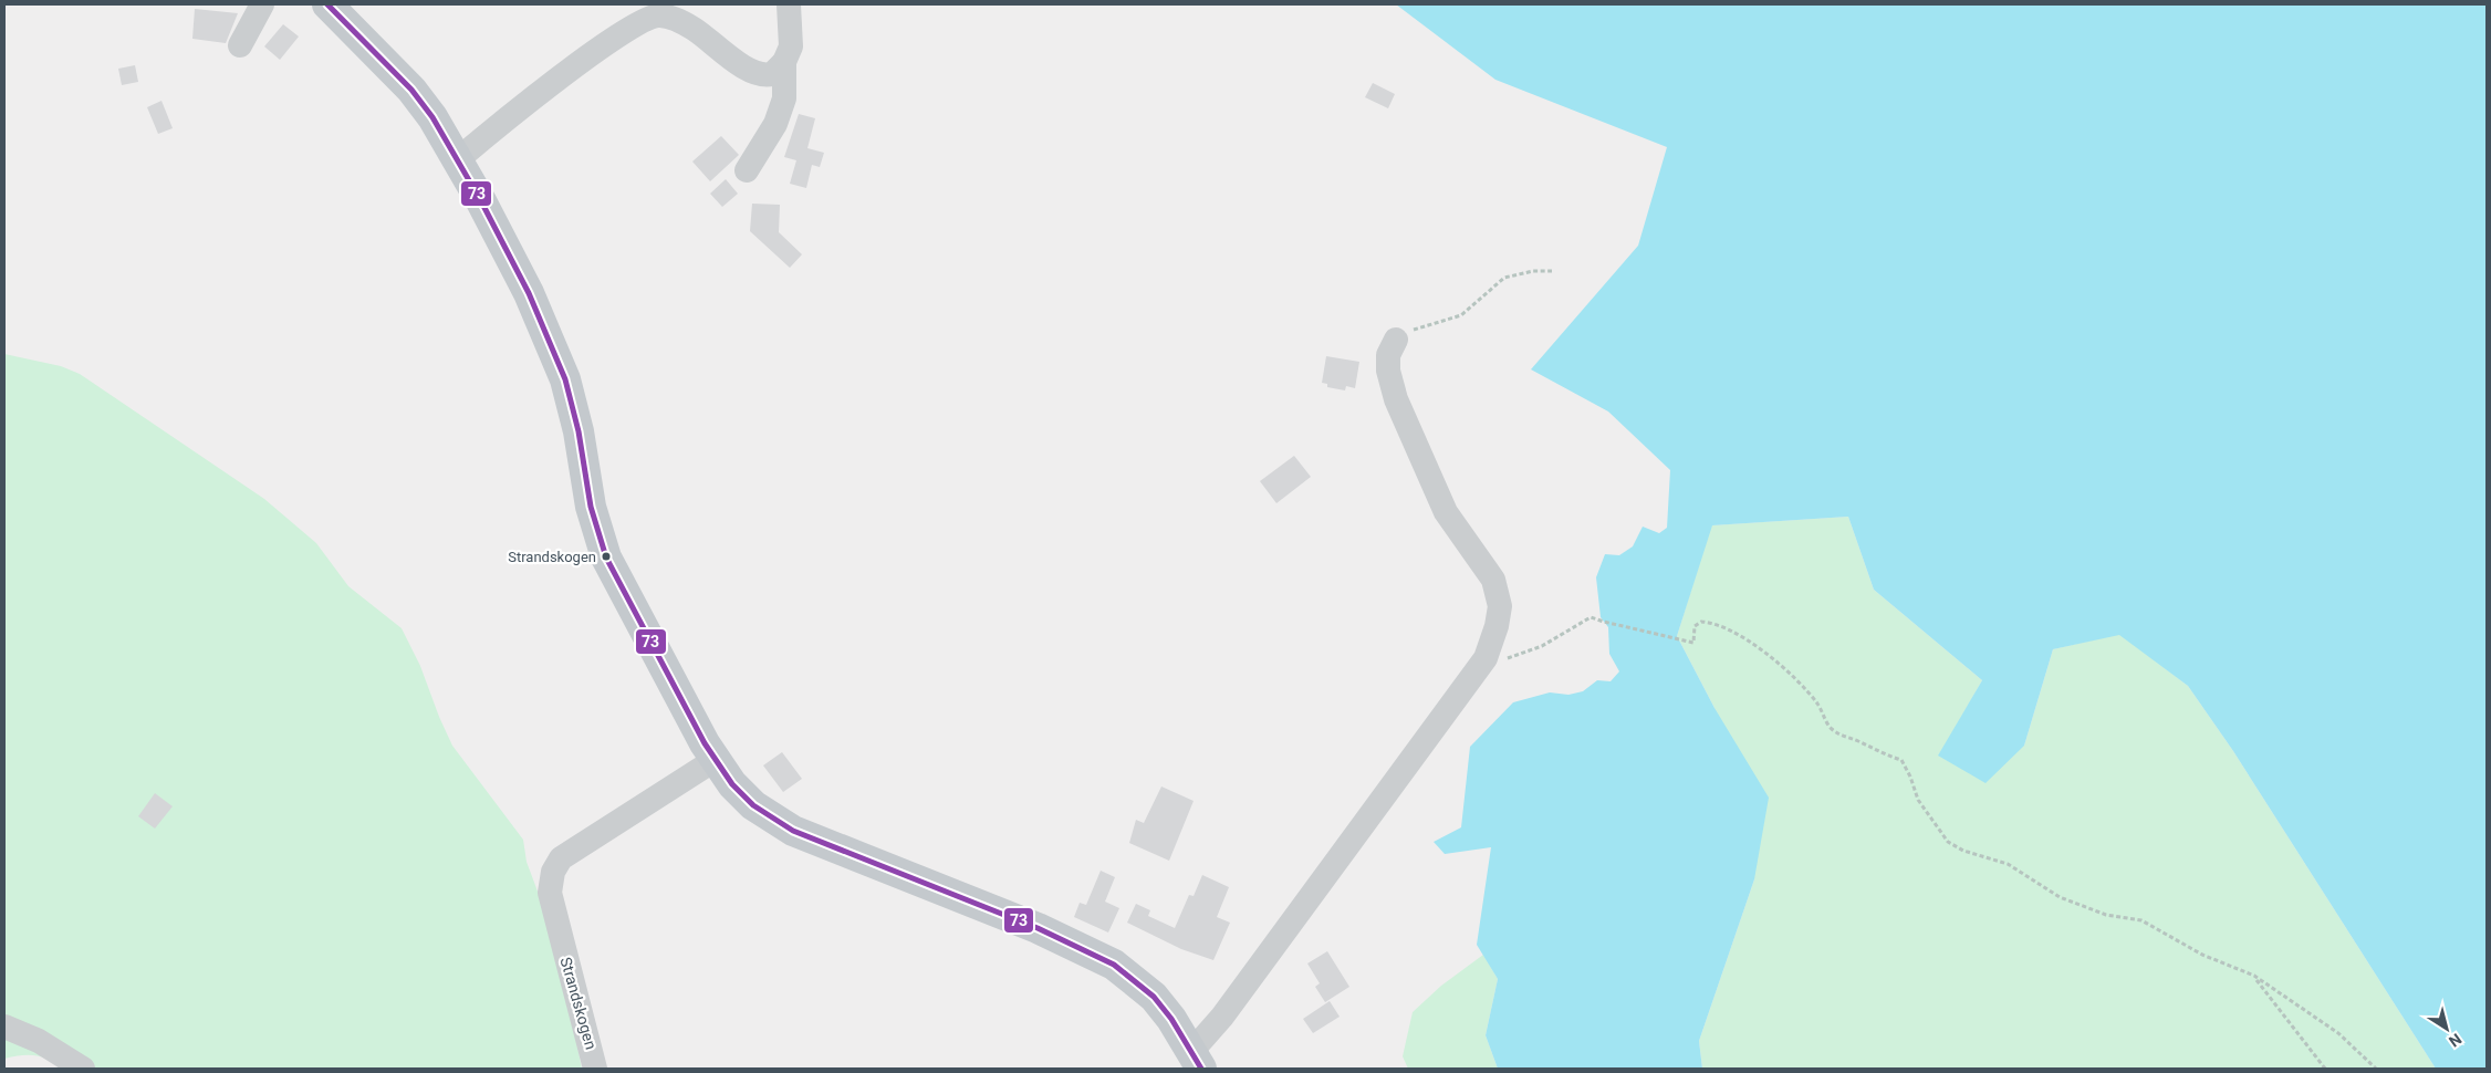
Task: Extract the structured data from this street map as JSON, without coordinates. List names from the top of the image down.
{
  "streets": {
    "street": ["Strandskogen"]
  },
  "places": ["Strandskogen"],
  "lines": ["transit line 73"],
  "north": "bottom right"
}
